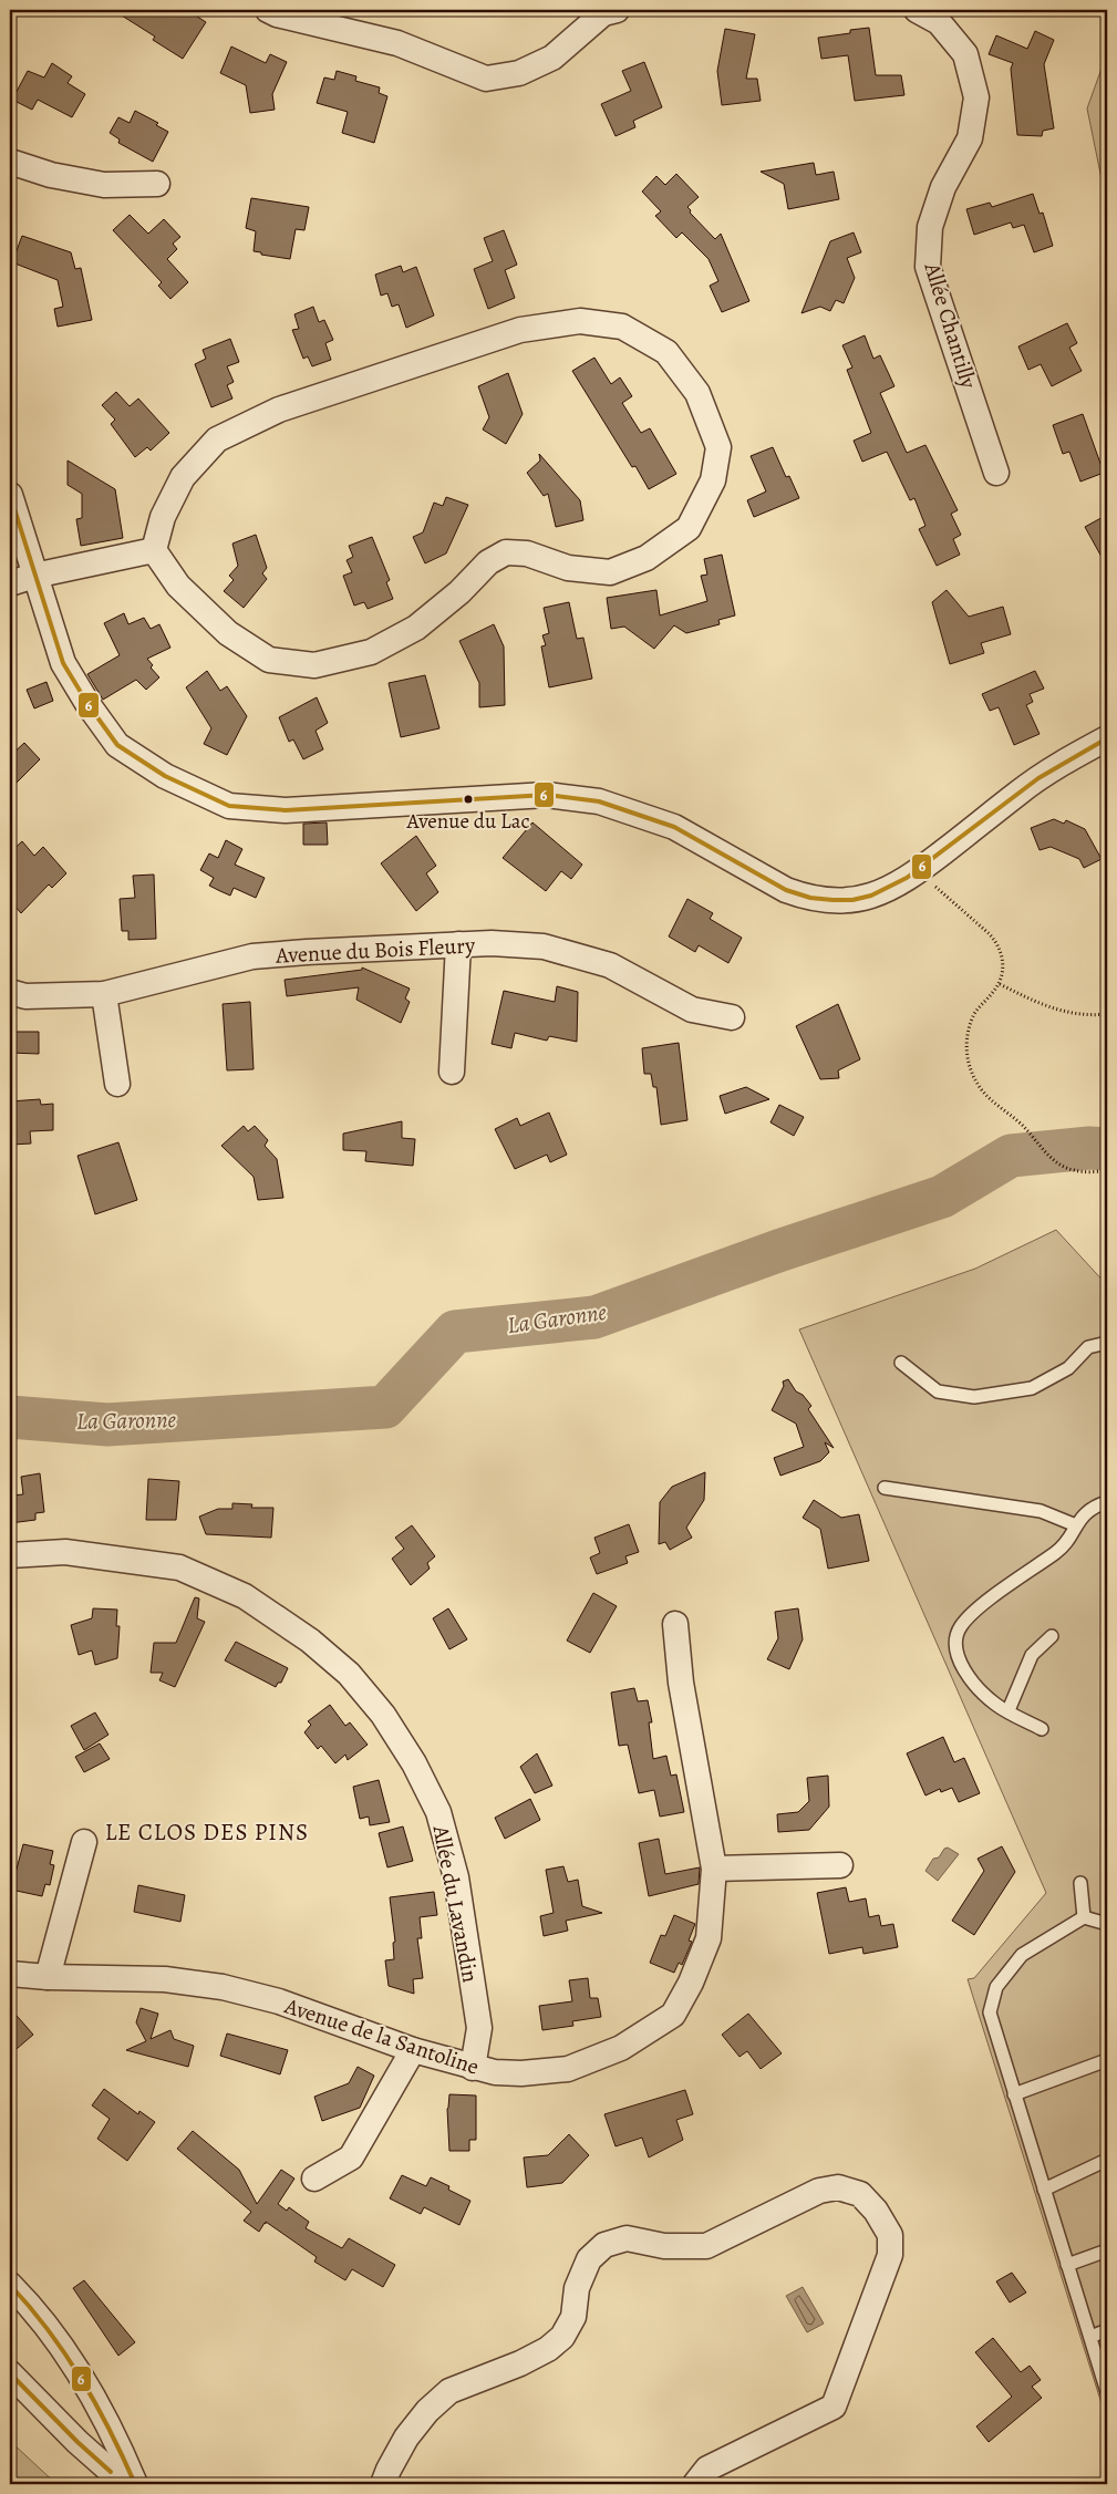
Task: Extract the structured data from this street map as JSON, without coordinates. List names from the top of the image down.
{
  "streets": {
    "street": [
      "Allée Chantilly",
      "Avenue du Bois Fleury",
      "Allée du Lavandin",
      "Avenue de la Santoline"
    ]
  },
  "crossings": [
    ["Allée du Lavandin", "Avenue de la Santoline"]
  ],
  "districts": ["LE CLOS DES PINS"],
  "water": ["La Garonne"],
  "places": ["Avenue du Lac"],
  "lines": ["transit line 6"]
}
